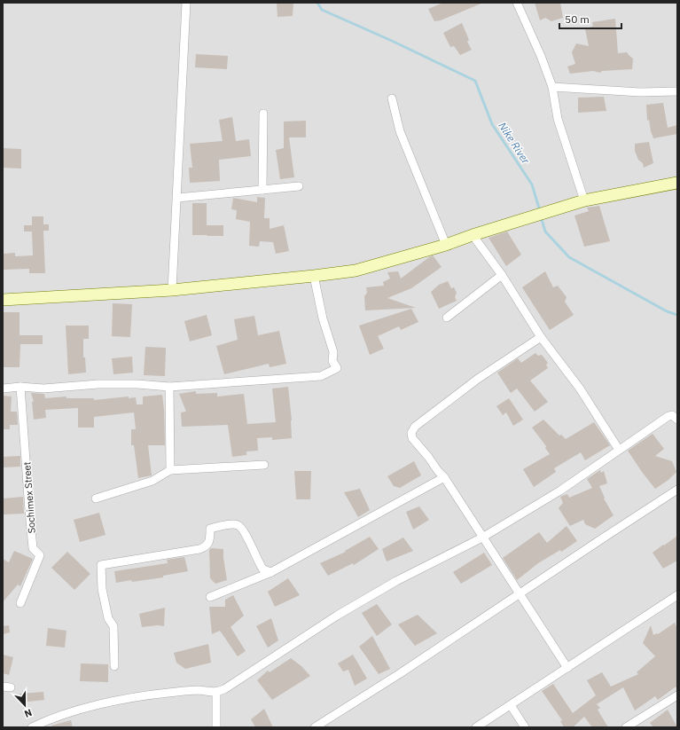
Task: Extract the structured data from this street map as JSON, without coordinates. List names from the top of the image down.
{
  "streets": {
    "street": ["Sochimex Street"]
  },
  "water": ["Nike River"],
  "scale_bar": "50 m",
  "north": "bottom"
}
